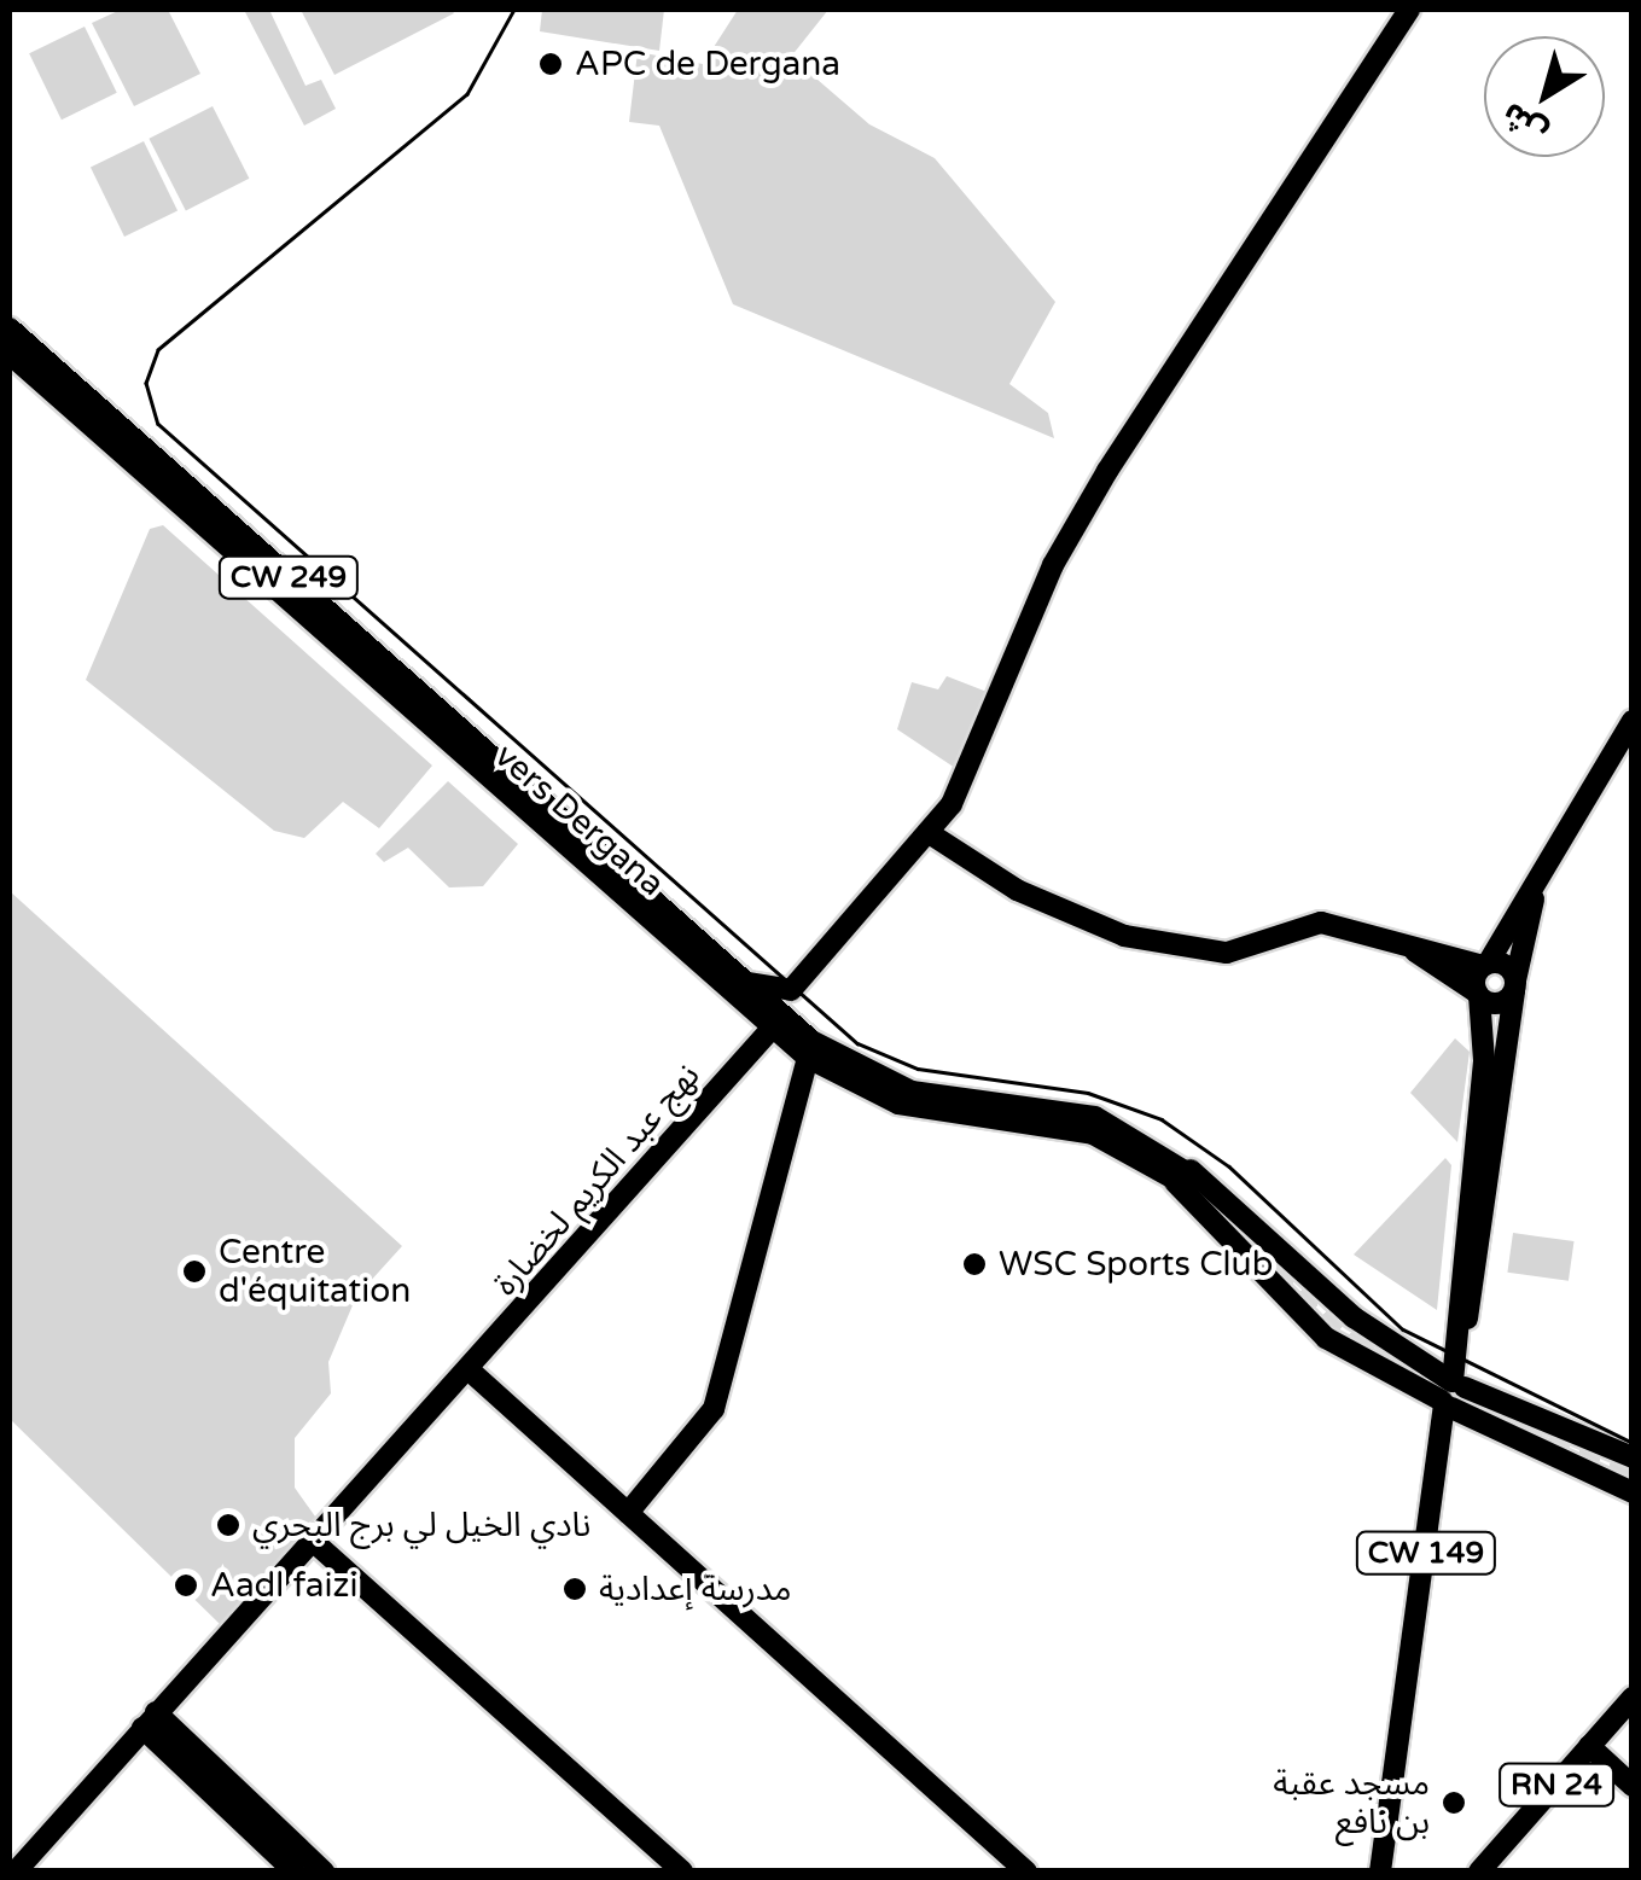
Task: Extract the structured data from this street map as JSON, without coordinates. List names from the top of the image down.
{
  "streets": {
    "main road": [
      "CW 249",
      "vers Dergana",
      "نهج عبد الكريم لخضارة",
      "CW 149",
      "RN 24"
    ]
  },
  "crossings": [
    ["CW 249", "vers Dergana"],
    ["vers Dergana", "نهج عبد الكريم لخضارة"]
  ],
  "places": [
    "APC de Dergana",
    "WSC Sports Club",
    "Centre d'équitation",
    "نادي الخيل لي برج البحري",
    "Aadl faizi",
    "مدرسة إعدادية",
    "مسجد عقبة بن نافع"
  ],
  "north": "bottom left"
}
